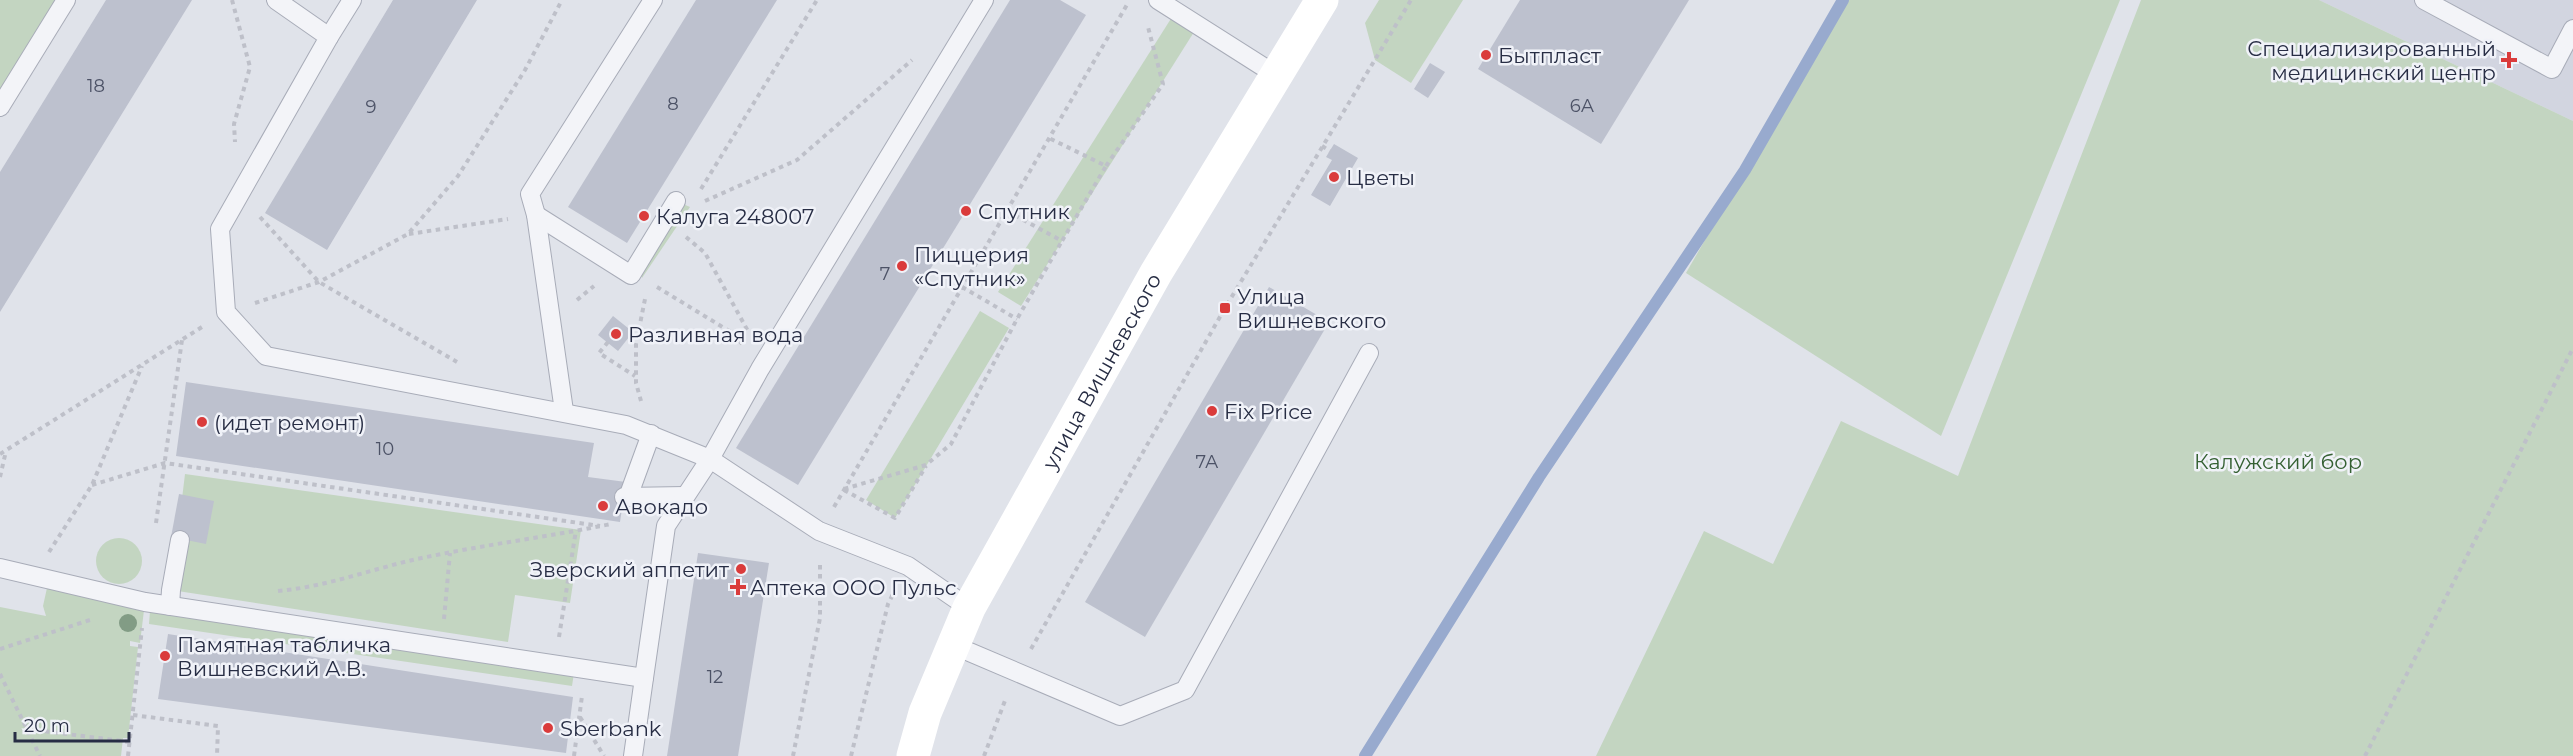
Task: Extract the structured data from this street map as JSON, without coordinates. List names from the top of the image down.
{
  "streets": {
    "street": ["улица Вишневского"]
  },
  "parks": ["Калужский бор"],
  "places": {
    "other": [
      "Бытпласт",
      "Цветы",
      "Спутник",
      "Калуга 248007",
      "Пиццерия «Спутник»",
      "Разливная вода",
      "Fix Price",
      "(идет ремонт)",
      "Авокадо",
      "Зверский аппетит",
      "Памятная табличка Вишневский А.В.",
      "Sberbank"
    ],
    "health": ["Специализированный медицинский центр", "Аптека ООО Пульс"],
    "transit": ["Улица Вишневского"]
  },
  "house_numbers": [
    "18",
    "8",
    "6А",
    "9",
    "7",
    "10",
    "7А",
    "12"
  ],
  "scale_bar": "20 m"
}
